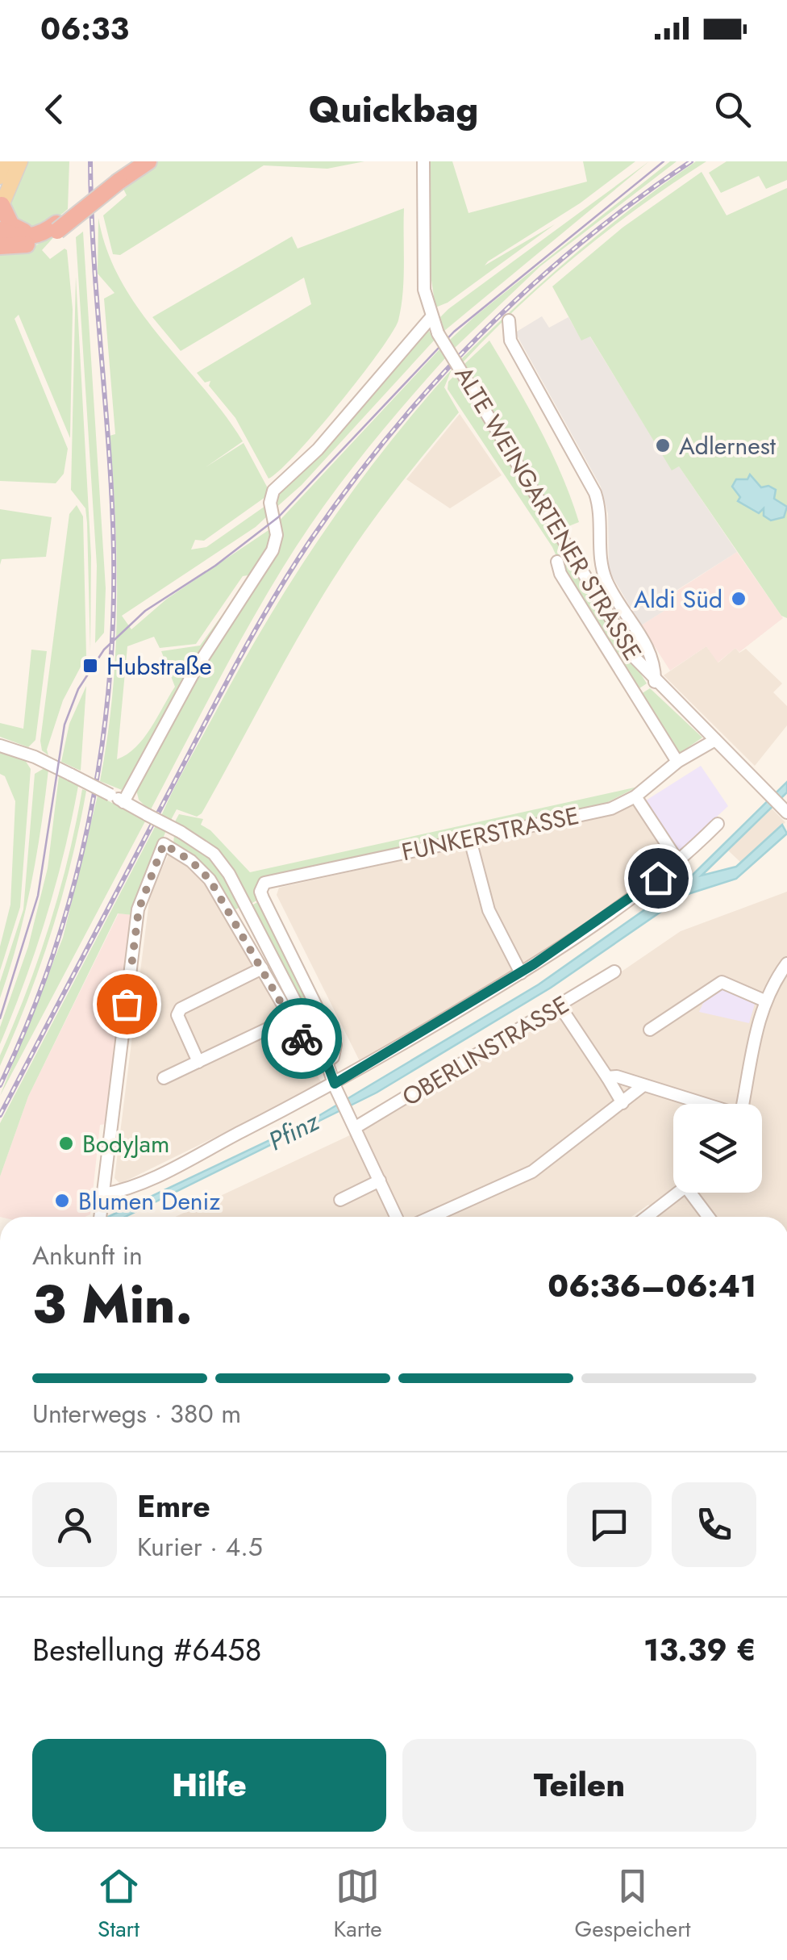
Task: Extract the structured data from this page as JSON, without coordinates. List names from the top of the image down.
{
  "streets": {
    "street": ["ALTE WEINGARTENER STRASSE", "FUNKERSTRASSE", "OBERLINSTRASSE"]
  },
  "crossings": [
    ["ALTE WEINGARTENER STRASSE", "FUNKERSTRASSE"]
  ],
  "water": ["Pfinz"],
  "places": {
    "other": [
      "Adlernest",
      "Aldi Süd",
      "BodyJam",
      "Blumen Deniz"
    ],
    "transit": ["Hubstraße"]
  },
  "page": {
    "status": "06:33",
    "header": "Quickbag",
    "heading": ["3 Min.", "Ankunft in", "06:36–06:41"],
    "panel": [
      "Emre",
      "Kurier · 4.5",
      "Bestellung #6458",
      "13.39 €"
    ],
    "bar": "Unterwegs · 380 m",
    "buttons": ["Hilfe", "Teilen"],
    "tabs": ["Start", "Karte", "Gespeichert"]
  }
}
